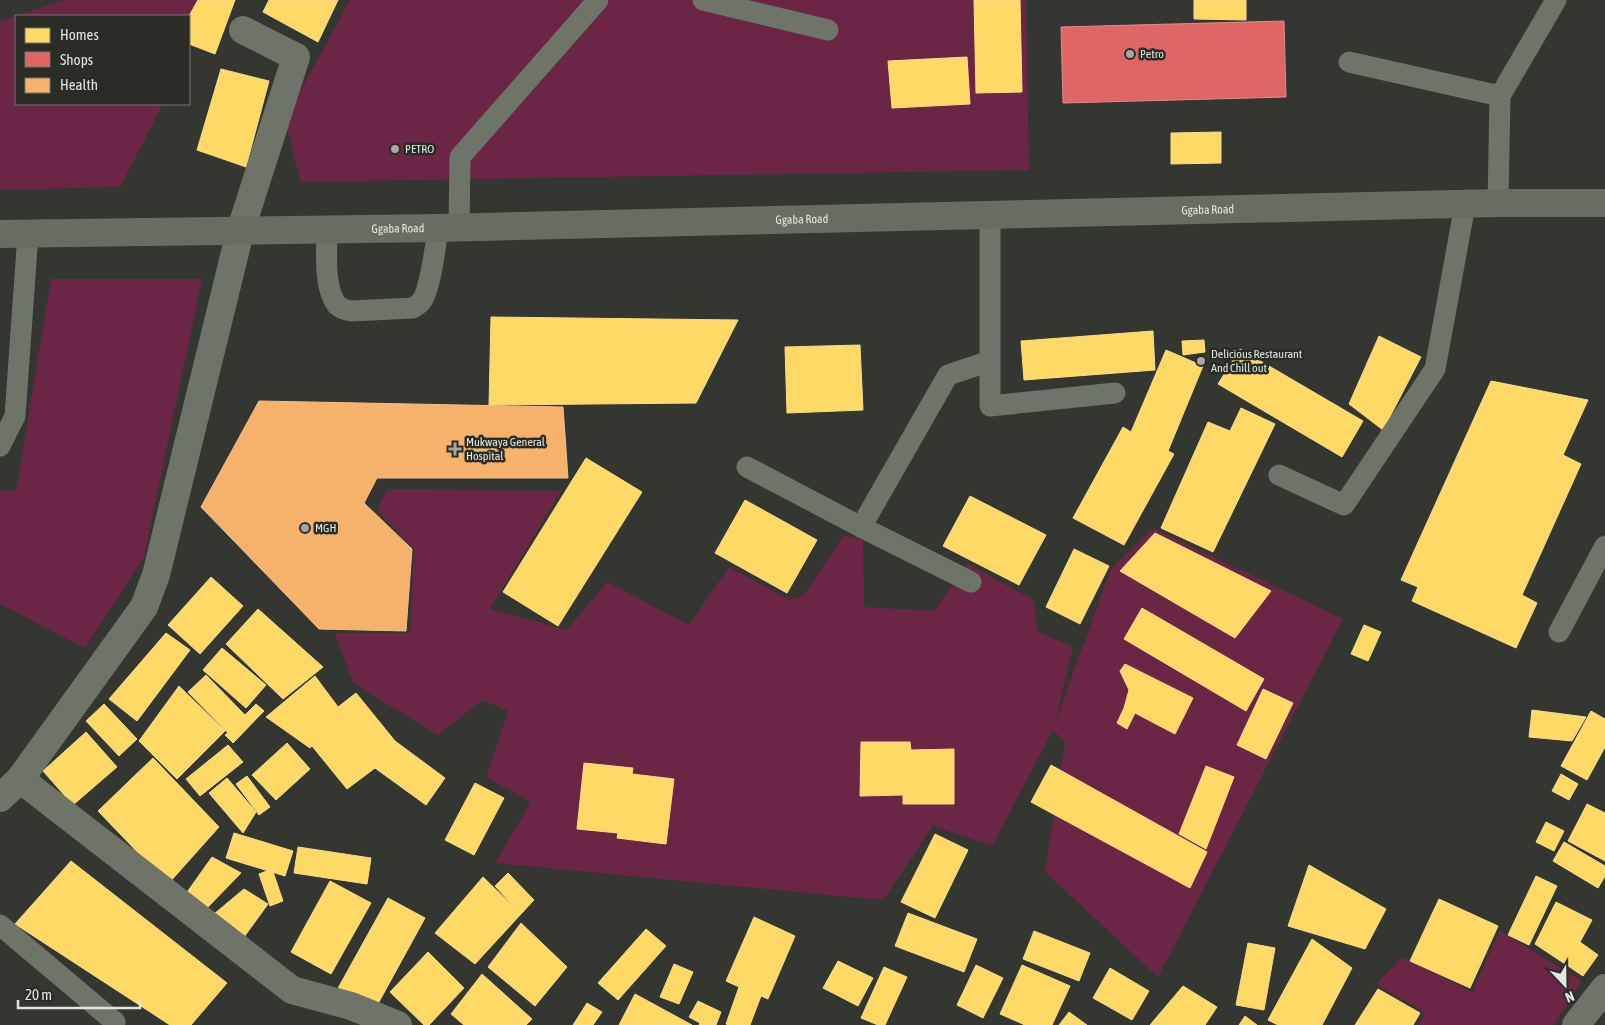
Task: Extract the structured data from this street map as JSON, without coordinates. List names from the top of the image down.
{
  "streets": {
    "main road": ["Ggaba Road"]
  },
  "places": {
    "other": [
      "Petro",
      "PETRO",
      "Delicious Restaurant And Chill out",
      "MGH"
    ],
    "health": ["Mukwaya General Hospital"]
  },
  "legend": ["Homes", "Shops", "Health"],
  "scale_bar": "20 m",
  "north": "bottom"
}
